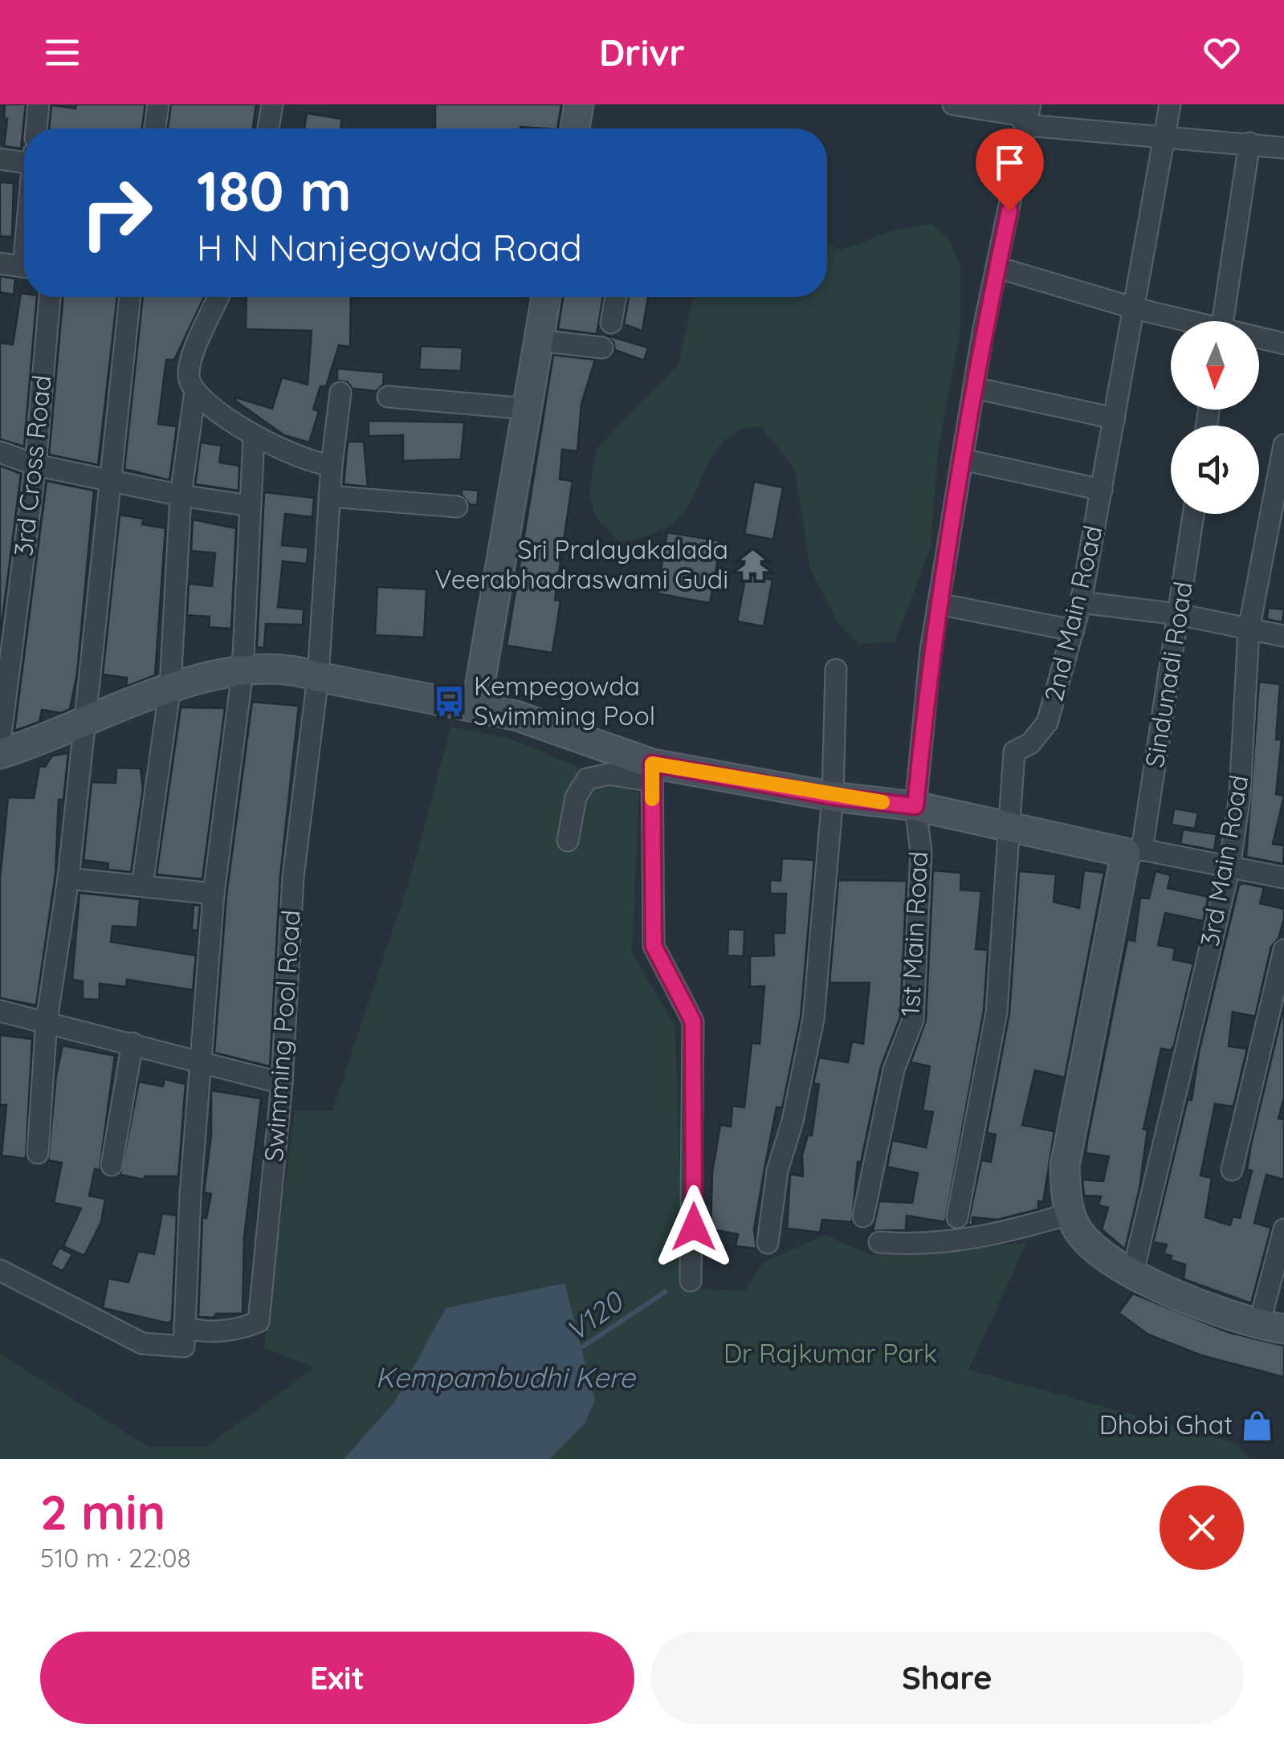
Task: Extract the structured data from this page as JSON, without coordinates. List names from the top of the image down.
{
  "streets": {
    "street": [
      "3rd Cross Road",
      "2nd Main Road",
      "Sindunadi Road",
      "3rd Main Road",
      "1st Main Road",
      "Swimming Pool Road"
    ]
  },
  "water": ["V120", "Kempambudhi Kere"],
  "parks": ["Dr Rajkumar Park"],
  "places": {
    "temple": ["Sri Pralayakalada Veerabhadraswami Gudi"],
    "bus stop": ["Kempegowda Swimming Pool"],
    "shop": ["Dhobi Ghat"]
  },
  "north": "bottom",
  "page": {
    "header": "Drivr",
    "turn": ["180 m", "H N Nanjegowda Road"],
    "heading": ["2 min", "510 m · 22:08"],
    "buttons": ["Exit", "Share"]
  }
}
